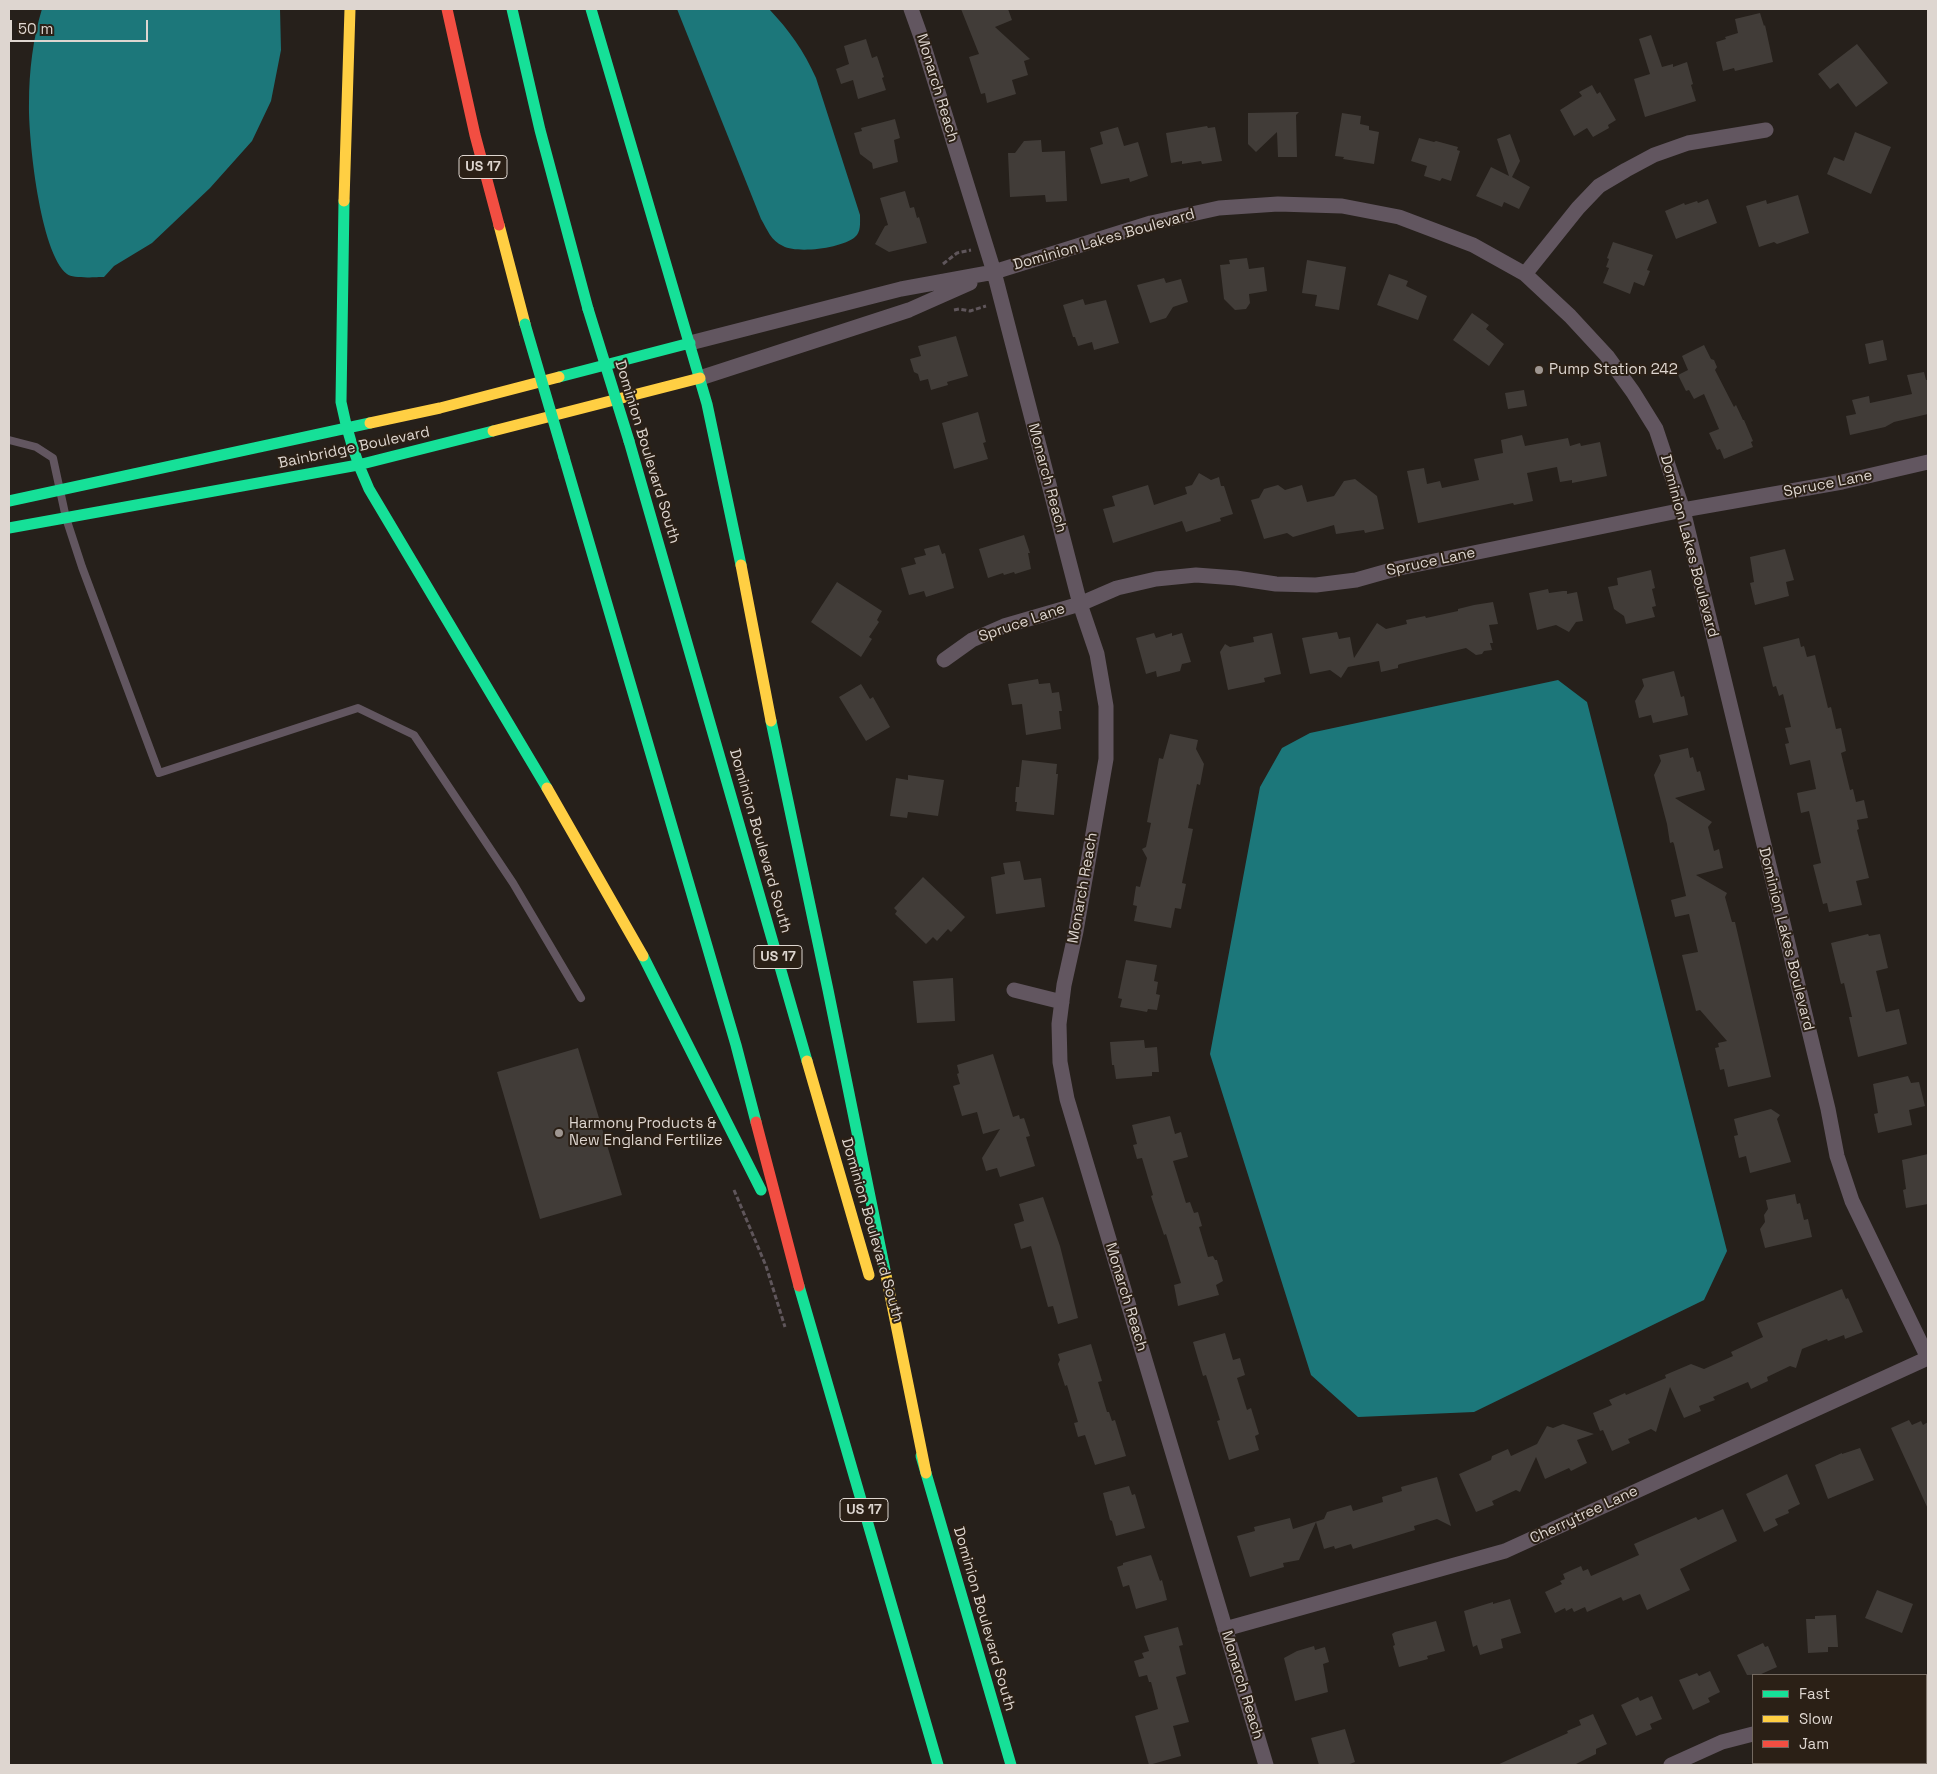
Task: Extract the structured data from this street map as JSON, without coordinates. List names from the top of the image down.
{
  "streets": {
    "main road": ["US 17", "Bainbridge Boulevard", "Dominion Boulevard South"],
    "street": [
      "Monarch Reach",
      "Dominion Lakes Boulevard",
      "Spruce Lane",
      "Cherrytree Lane"
    ]
  },
  "crossings": [
    ["Monarch Reach", "Dominion Lakes Boulevard"],
    ["Monarch Reach", "Spruce Lane"],
    ["Monarch Reach", "Cherrytree Lane"],
    ["Dominion Lakes Boulevard", "Bainbridge Boulevard"],
    ["Dominion Lakes Boulevard", "Spruce Lane"],
    ["Dominion Lakes Boulevard", "Cherrytree Lane"]
  ],
  "places": ["Pump Station 242", "Harmony Products & New England Fertilize"],
  "legend": ["Fast", "Slow", "Jam"],
  "scale_bar": "50 m"
}
